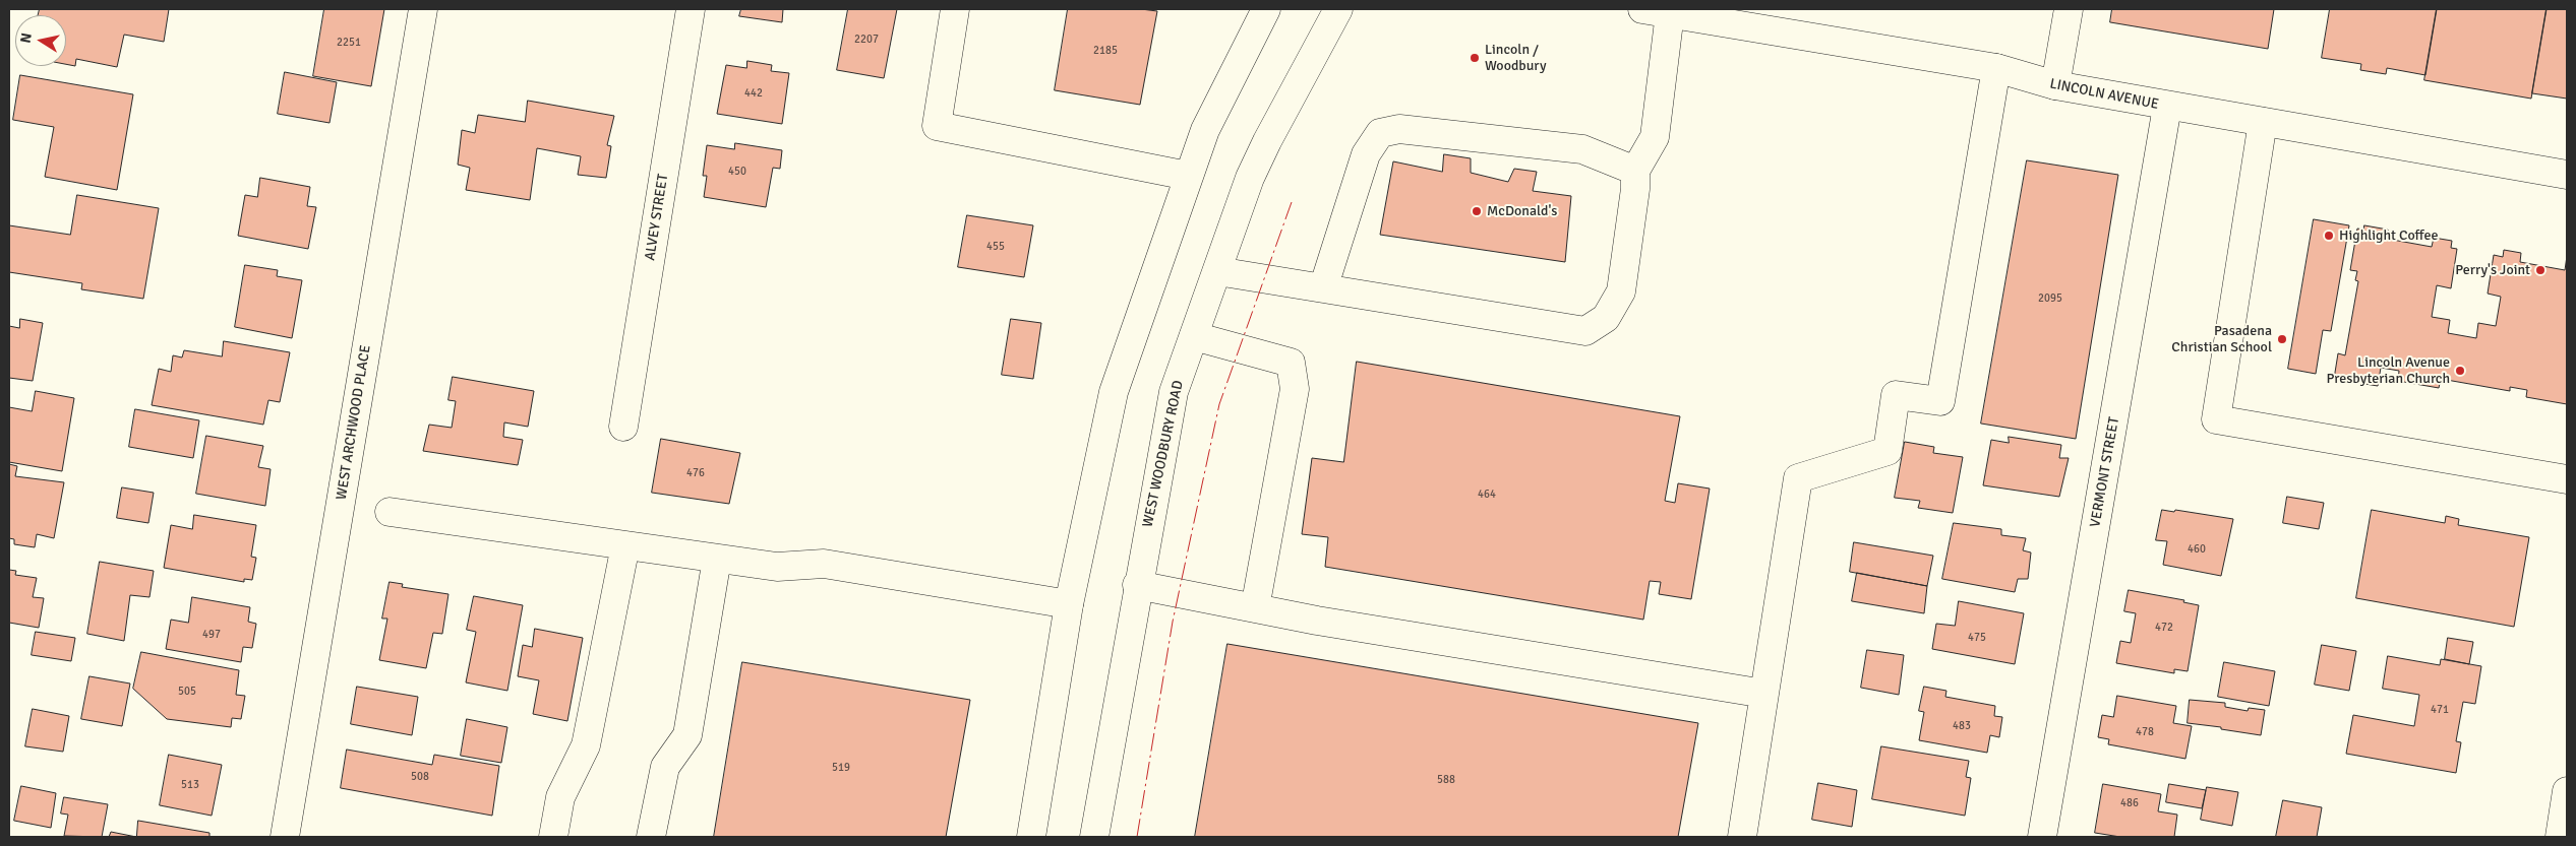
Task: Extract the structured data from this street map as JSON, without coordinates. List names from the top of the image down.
{
  "streets": {
    "main road": [
      "LINCOLN AVENUE",
      "ALVEY STREET",
      "WEST ARCHWOOD PLACE",
      "WEST WOODBURY ROAD",
      "VERMONT STREET"
    ]
  },
  "crossings": [
    ["LINCOLN AVENUE", "VERMONT STREET"]
  ],
  "places": [
    "Lincoln / Woodbury",
    "McDonald's",
    "Highlight Coffee",
    "Perry's Joint",
    "Pasadena Christian School",
    "Lincoln Avenue Presbyterian Church"
  ],
  "house_numbers": [
    "2207",
    "2251",
    "2185",
    "442",
    "450",
    "455",
    "2095",
    "476",
    "464",
    "460",
    "472",
    "497",
    "475",
    "505",
    "471",
    "483",
    "478",
    "519",
    "508",
    "588",
    "513",
    "486"
  ],
  "north": "left"
}
